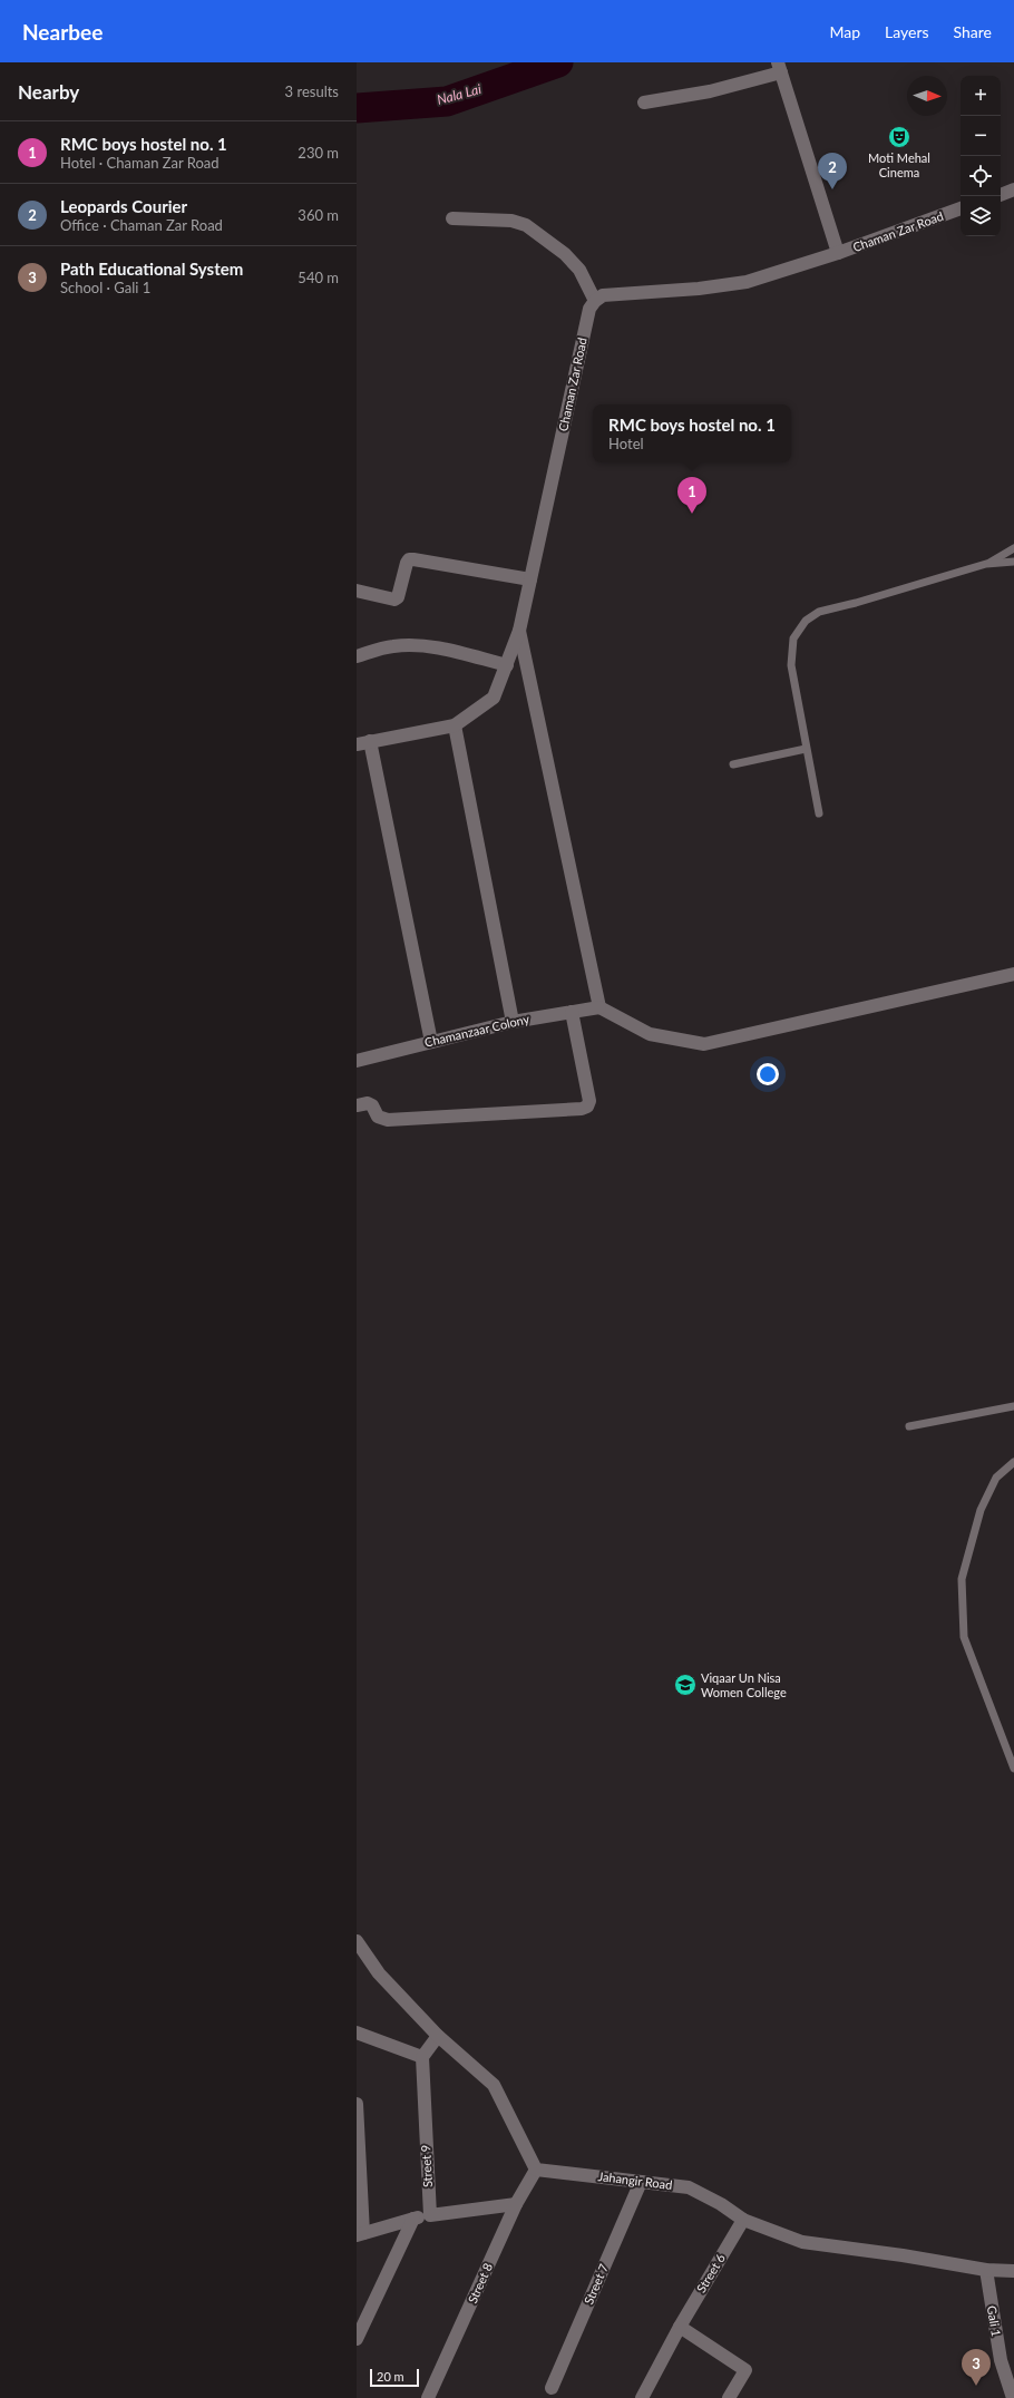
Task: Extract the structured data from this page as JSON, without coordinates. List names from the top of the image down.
{
  "streets": {
    "street": [
      "Chaman Zar Road",
      "Chamanzaar Colony",
      "Street 9",
      "Jahangir Road",
      "Street 6",
      "Street 8",
      "Street 7",
      "Gali 1"
    ]
  },
  "crossings": [
    ["Jahangir Road", "Street 6"],
    ["Jahangir Road", "Street 8"],
    ["Jahangir Road", "Street 7"],
    ["Jahangir Road", "Gali 1"]
  ],
  "water": ["Nala Lai"],
  "places": {
    "theatre": ["Moti Mehal Cinema"],
    "school or university": ["Viqaar Un Nisa Women College"]
  },
  "scale_bar": "20 m",
  "north": "right",
  "page": {
    "header": "Nearbee",
    "nav": ["Map", "Layers", "Share"],
    "heading": ["Nearby", "3 results"],
    "map_buttons": ["+", "−"],
    "list": [
      {
        "mark": "1",
        "name": "RMC boys hostel no. 1",
        "note": "Hotel · Chaman Zar Road",
        "value": "230 m"
      },
      {
        "mark": "2",
        "name": "Leopards Courier",
        "note": "Office · Chaman Zar Road",
        "value": "360 m"
      },
      {
        "mark": "3",
        "name": "Path Educational System",
        "note": "School · Gali 1",
        "value": "540 m"
      }
    ],
    "pins": ["2", "1", "3"],
    "popup": ["RMC boys hostel no. 1", "Hotel"],
    "scale": "20 m"
  }
}
